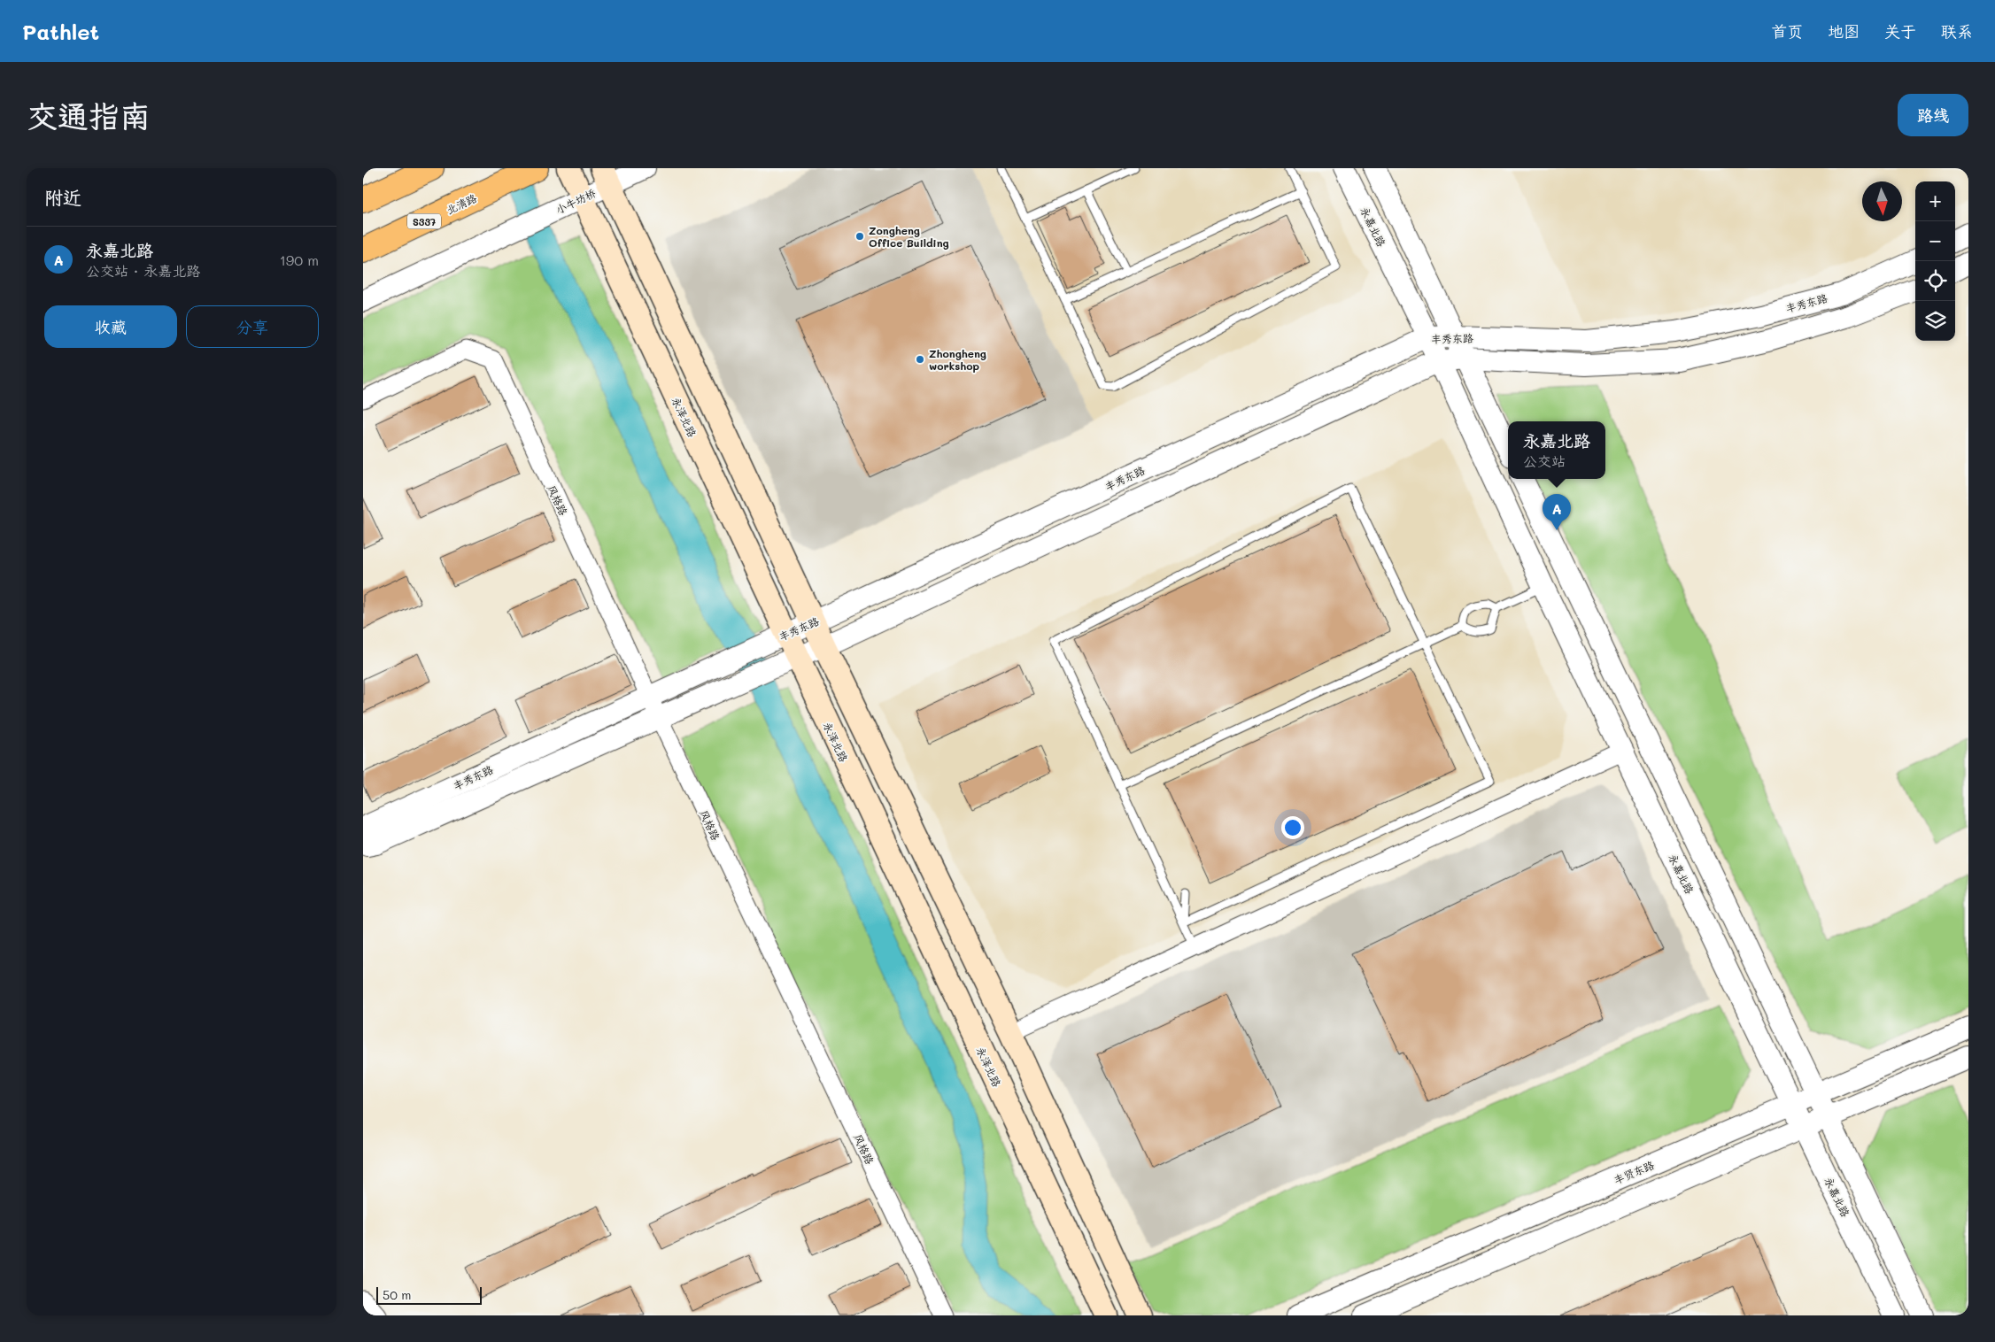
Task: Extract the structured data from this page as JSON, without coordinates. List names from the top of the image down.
{
  "streets": {
    "main road": ["北清路", "S337", "永泽北路"],
    "street": [
      "小牛坊桥",
      "永嘉北路",
      "丰秀东路",
      "风格路",
      "丰贤东路"
    ]
  },
  "crossings": [
    ["小牛坊桥", "永泽北路"],
    ["永嘉北路", "丰秀东路"],
    ["永嘉北路", "丰贤东路"],
    ["丰秀东路", "永泽北路"],
    ["丰秀东路", "风格路"]
  ],
  "places": ["Zongheng Office Building", "Zhongheng workshop"],
  "scale_bar": "50 m",
  "north": "bottom",
  "page": {
    "header": "Pathlet",
    "nav": [
      "首页",
      "地图",
      "关于",
      "联系"
    ],
    "buttons": [
      "路线",
      ["收藏", "分享"]
    ],
    "title": "交通指南",
    "heading": "附近",
    "map_buttons": ["+", "−"],
    "list": [
      {
        "mark": "A",
        "name": "永嘉北路",
        "note": "公交站 · 永嘉北路",
        "value": "190 m"
      }
    ],
    "popup": ["永嘉北路", "公交站"],
    "pins": "A",
    "scale": "50 m"
  }
}
